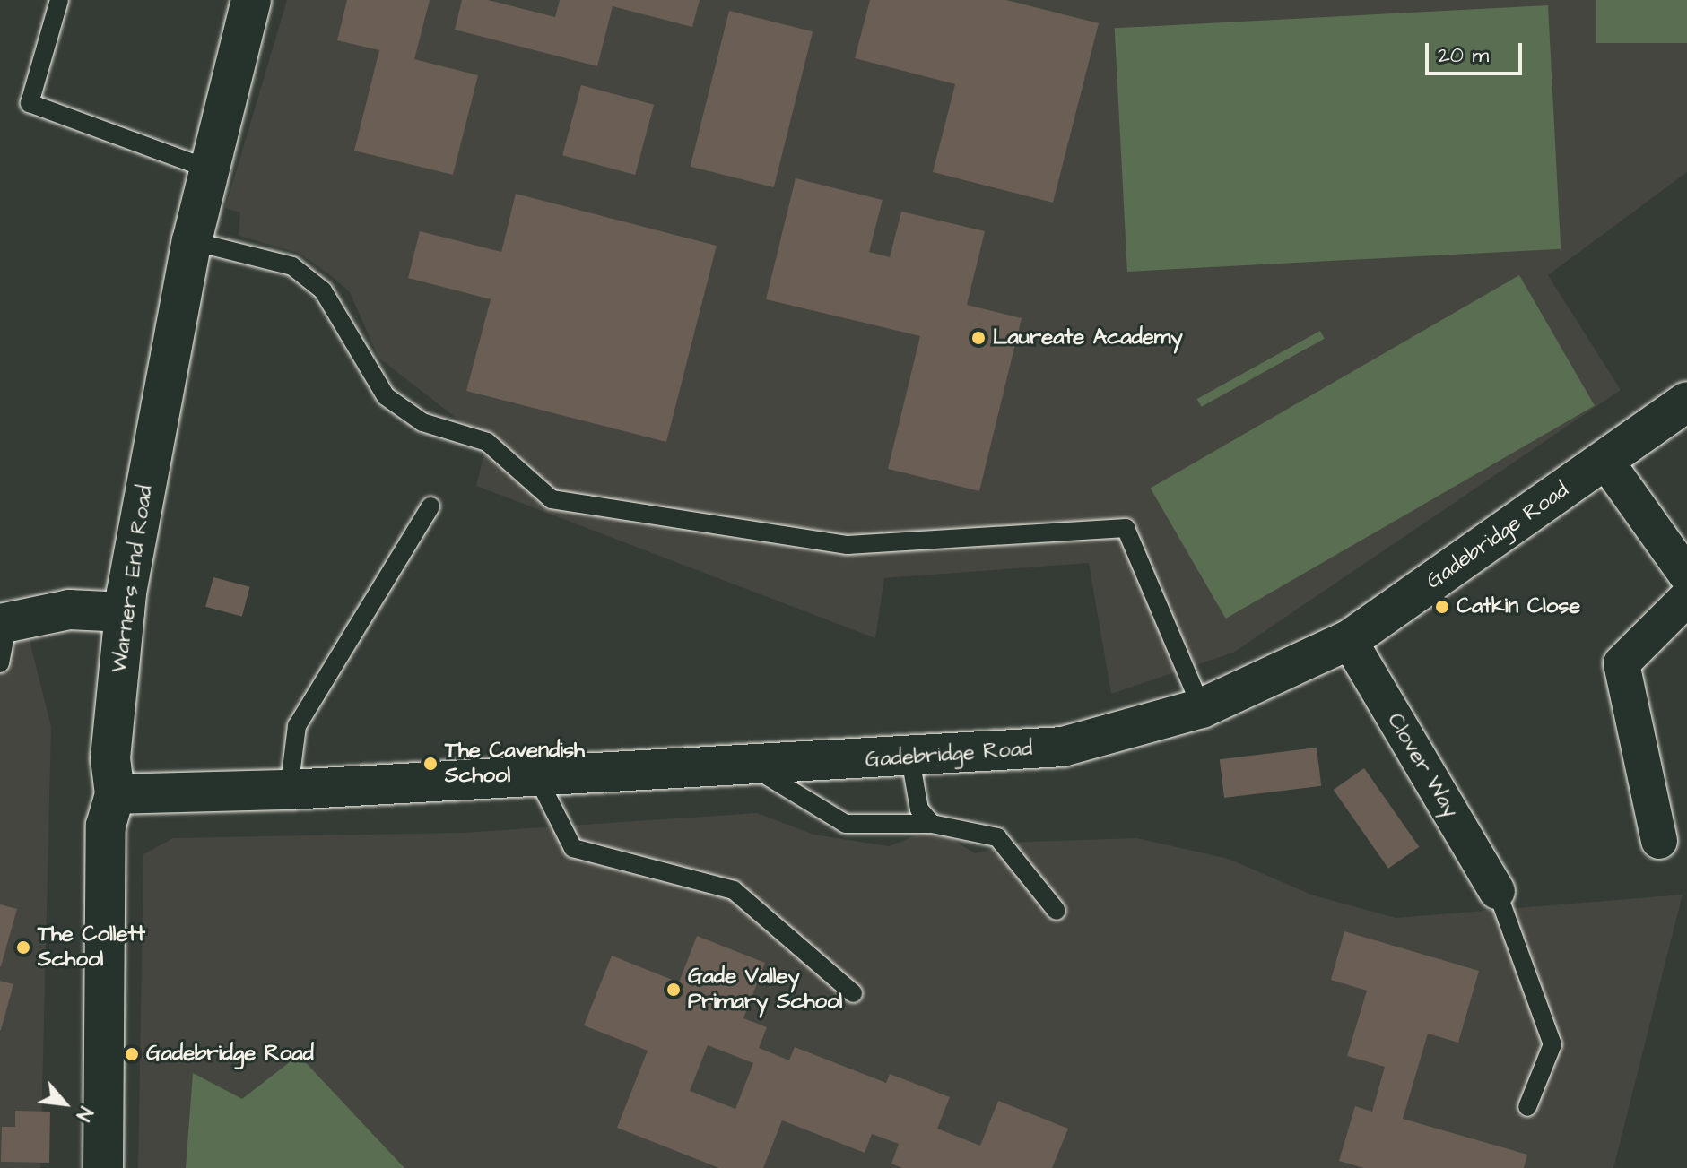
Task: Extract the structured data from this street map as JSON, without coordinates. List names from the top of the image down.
{
  "streets": {
    "street": ["Gadebridge Road", "Warners End Road", "Clover Way"]
  },
  "crossings": [
    ["Gadebridge Road", "Warners End Road"],
    ["Gadebridge Road", "Clover Way"]
  ],
  "places": [
    "Laureate Academy",
    "Catkin Close",
    "The Cavendish School",
    "The Collett School",
    "Gade Valley Primary School",
    "Gadebridge Road"
  ],
  "scale_bar": "20 m",
  "north": "bottom right"
}
